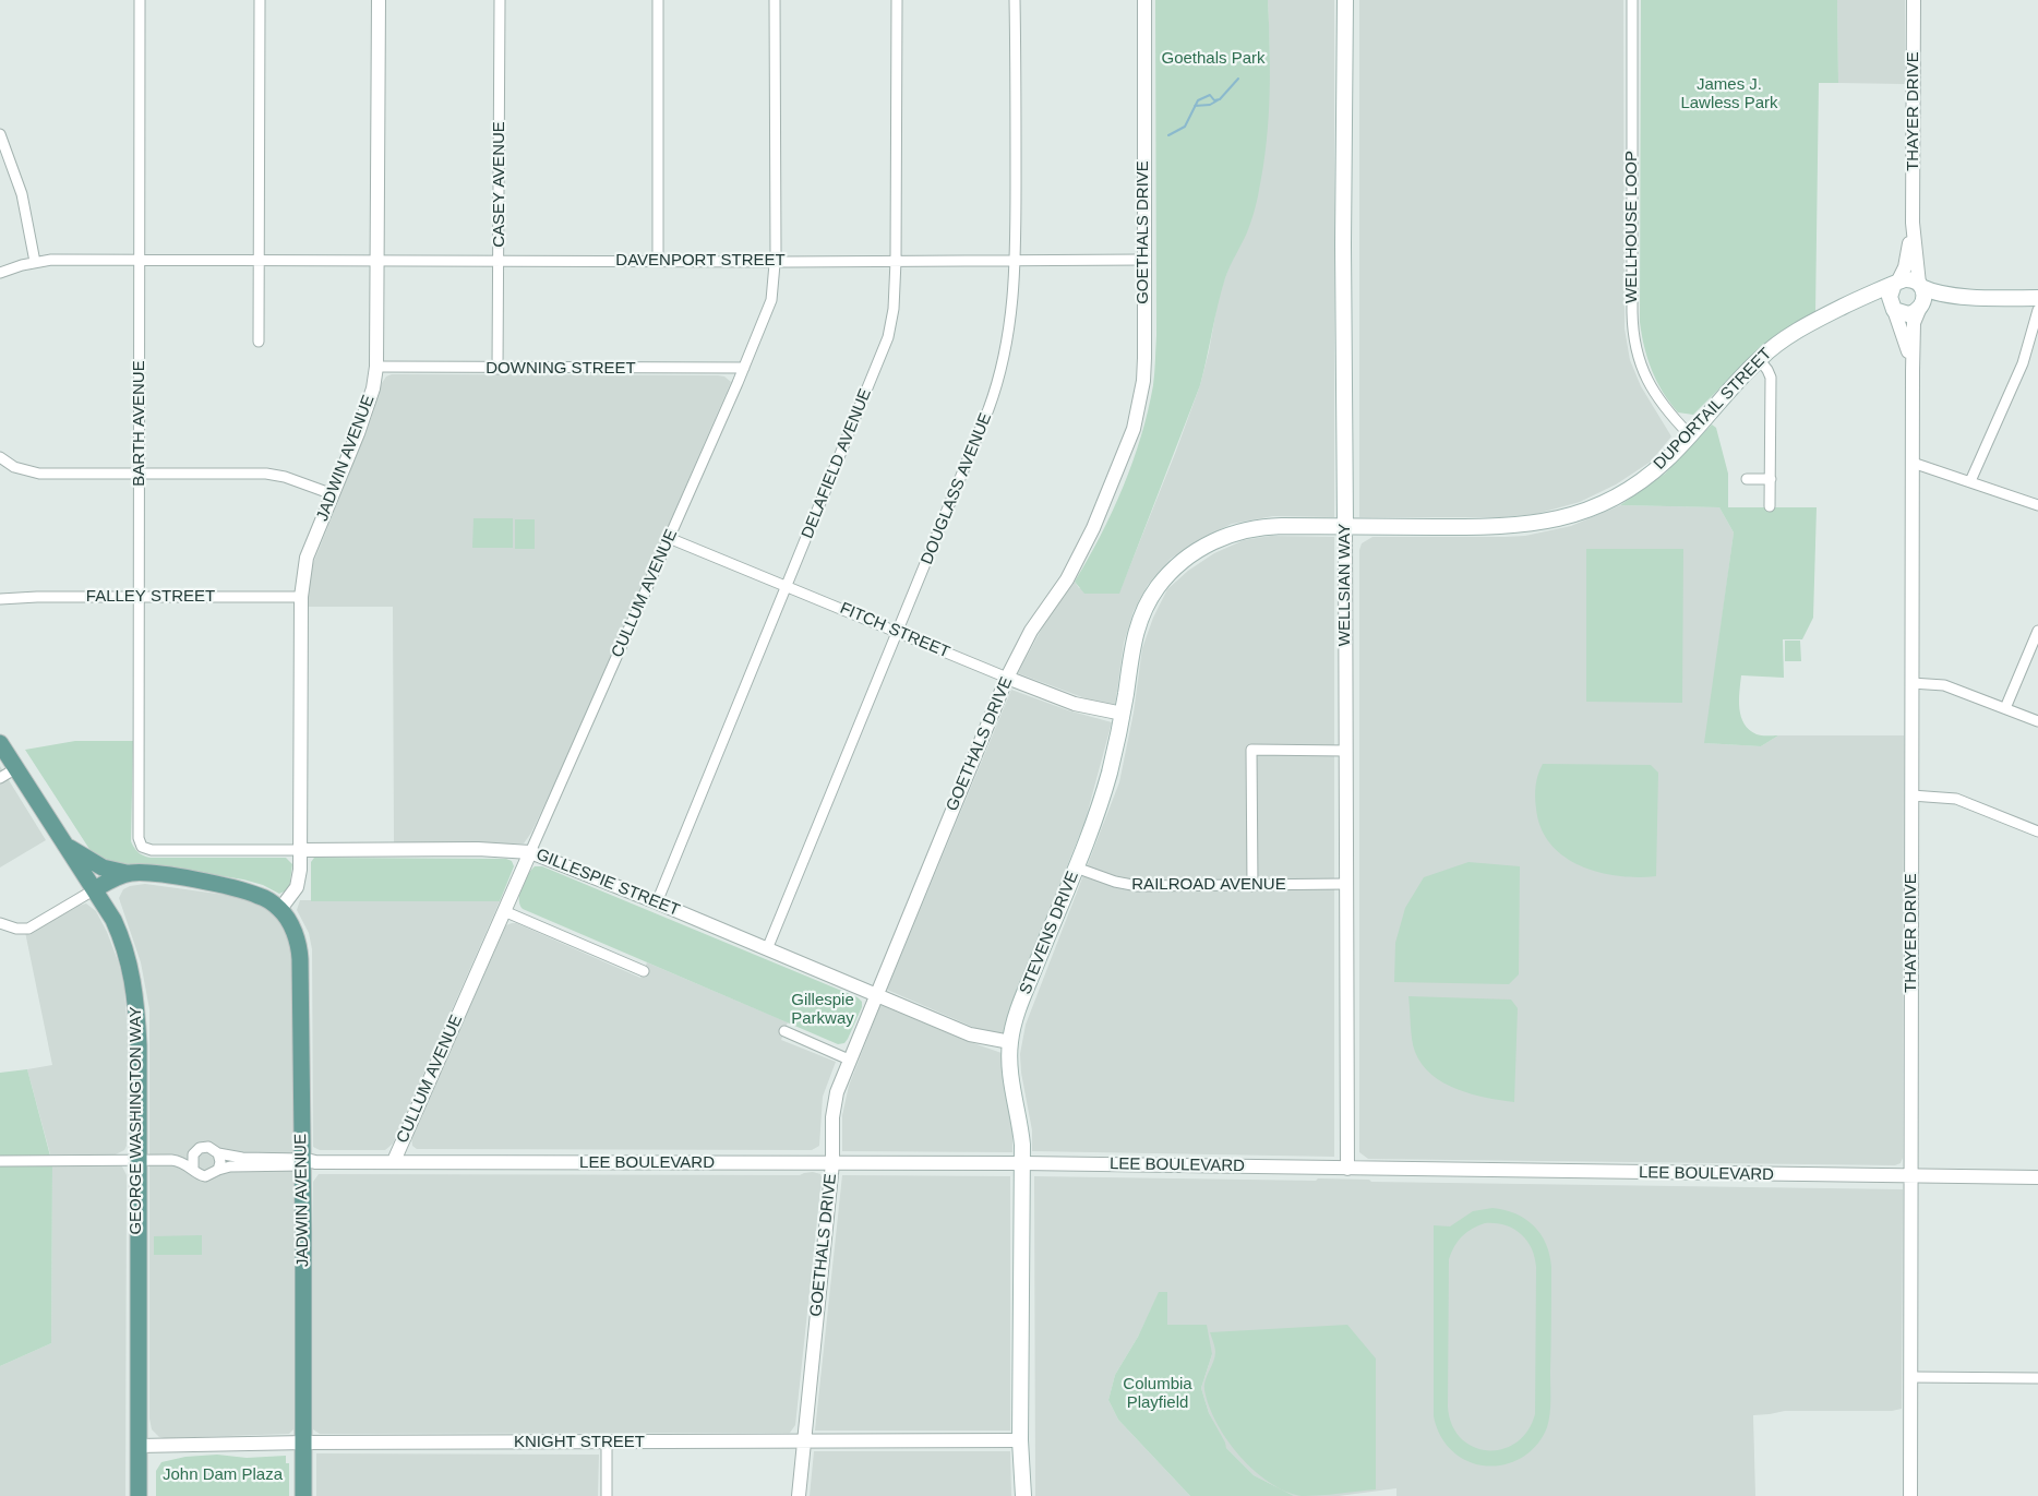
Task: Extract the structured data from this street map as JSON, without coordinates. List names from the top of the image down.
{
  "streets": {
    "main road": [
      "DUPORTAIL STREET",
      "JADWIN AVENUE",
      "WELLSIAN WAY",
      "STEVENS DRIVE",
      "GEORGE WASHINGTON WAY"
    ],
    "street": [
      "THAYER DRIVE",
      "CASEY AVENUE",
      "WELLHOUSE LOOP",
      "GOETHALS DRIVE",
      "DAVENPORT STREET",
      "DOWNING STREET",
      "BARTH AVENUE",
      "DELAFIELD AVENUE",
      "DOUGLASS AVENUE",
      "CULLUM AVENUE",
      "FALLEY STREET",
      "FITCH STREET",
      "GILLESPIE STREET",
      "RAILROAD AVENUE",
      "LEE BOULEVARD",
      "KNIGHT STREET"
    ]
  },
  "crossings": [
    ["THAYER DRIVE", "DUPORTAIL STREET"],
    ["THAYER DRIVE", "LEE BOULEVARD"],
    ["CASEY AVENUE", "DAVENPORT STREET"],
    ["CASEY AVENUE", "DOWNING STREET"],
    ["WELLHOUSE LOOP", "DUPORTAIL STREET"],
    ["GOETHALS DRIVE", "DAVENPORT STREET"],
    ["GOETHALS DRIVE", "FITCH STREET"],
    ["GOETHALS DRIVE", "GILLESPIE STREET"],
    ["GOETHALS DRIVE", "LEE BOULEVARD"],
    ["GOETHALS DRIVE", "KNIGHT STREET"],
    ["DAVENPORT STREET", "BARTH AVENUE"],
    ["DAVENPORT STREET", "JADWIN AVENUE"],
    ["DAVENPORT STREET", "DELAFIELD AVENUE"],
    ["DAVENPORT STREET", "DOUGLASS AVENUE"],
    ["DAVENPORT STREET", "CULLUM AVENUE"],
    ["DOWNING STREET", "JADWIN AVENUE"],
    ["DOWNING STREET", "CULLUM AVENUE"],
    ["DUPORTAIL STREET", "WELLSIAN WAY"],
    ["DUPORTAIL STREET", "STEVENS DRIVE"],
    ["BARTH AVENUE", "FALLEY STREET"],
    ["BARTH AVENUE", "GILLESPIE STREET"],
    ["JADWIN AVENUE", "FALLEY STREET"],
    ["JADWIN AVENUE", "GILLESPIE STREET"],
    ["JADWIN AVENUE", "LEE BOULEVARD"],
    ["JADWIN AVENUE", "KNIGHT STREET"],
    ["DELAFIELD AVENUE", "FITCH STREET"],
    ["DELAFIELD AVENUE", "GILLESPIE STREET"],
    ["DOUGLASS AVENUE", "FITCH STREET"],
    ["DOUGLASS AVENUE", "GILLESPIE STREET"],
    ["WELLSIAN WAY", "RAILROAD AVENUE"],
    ["WELLSIAN WAY", "STEVENS DRIVE"],
    ["WELLSIAN WAY", "LEE BOULEVARD"],
    ["CULLUM AVENUE", "FITCH STREET"],
    ["CULLUM AVENUE", "GILLESPIE STREET"],
    ["CULLUM AVENUE", "LEE BOULEVARD"],
    ["FITCH STREET", "STEVENS DRIVE"],
    ["GILLESPIE STREET", "STEVENS DRIVE"],
    ["RAILROAD AVENUE", "STEVENS DRIVE"],
    ["STEVENS DRIVE", "LEE BOULEVARD"],
    ["STEVENS DRIVE", "KNIGHT STREET"],
    ["GEORGE WASHINGTON WAY", "LEE BOULEVARD"],
    ["GEORGE WASHINGTON WAY", "KNIGHT STREET"]
  ],
  "parks": [
    "Goethals Park",
    "James J. Lawless Park",
    "Gillespie Parkway",
    "Columbia Playfield",
    "John Dam Plaza"
  ]
}
